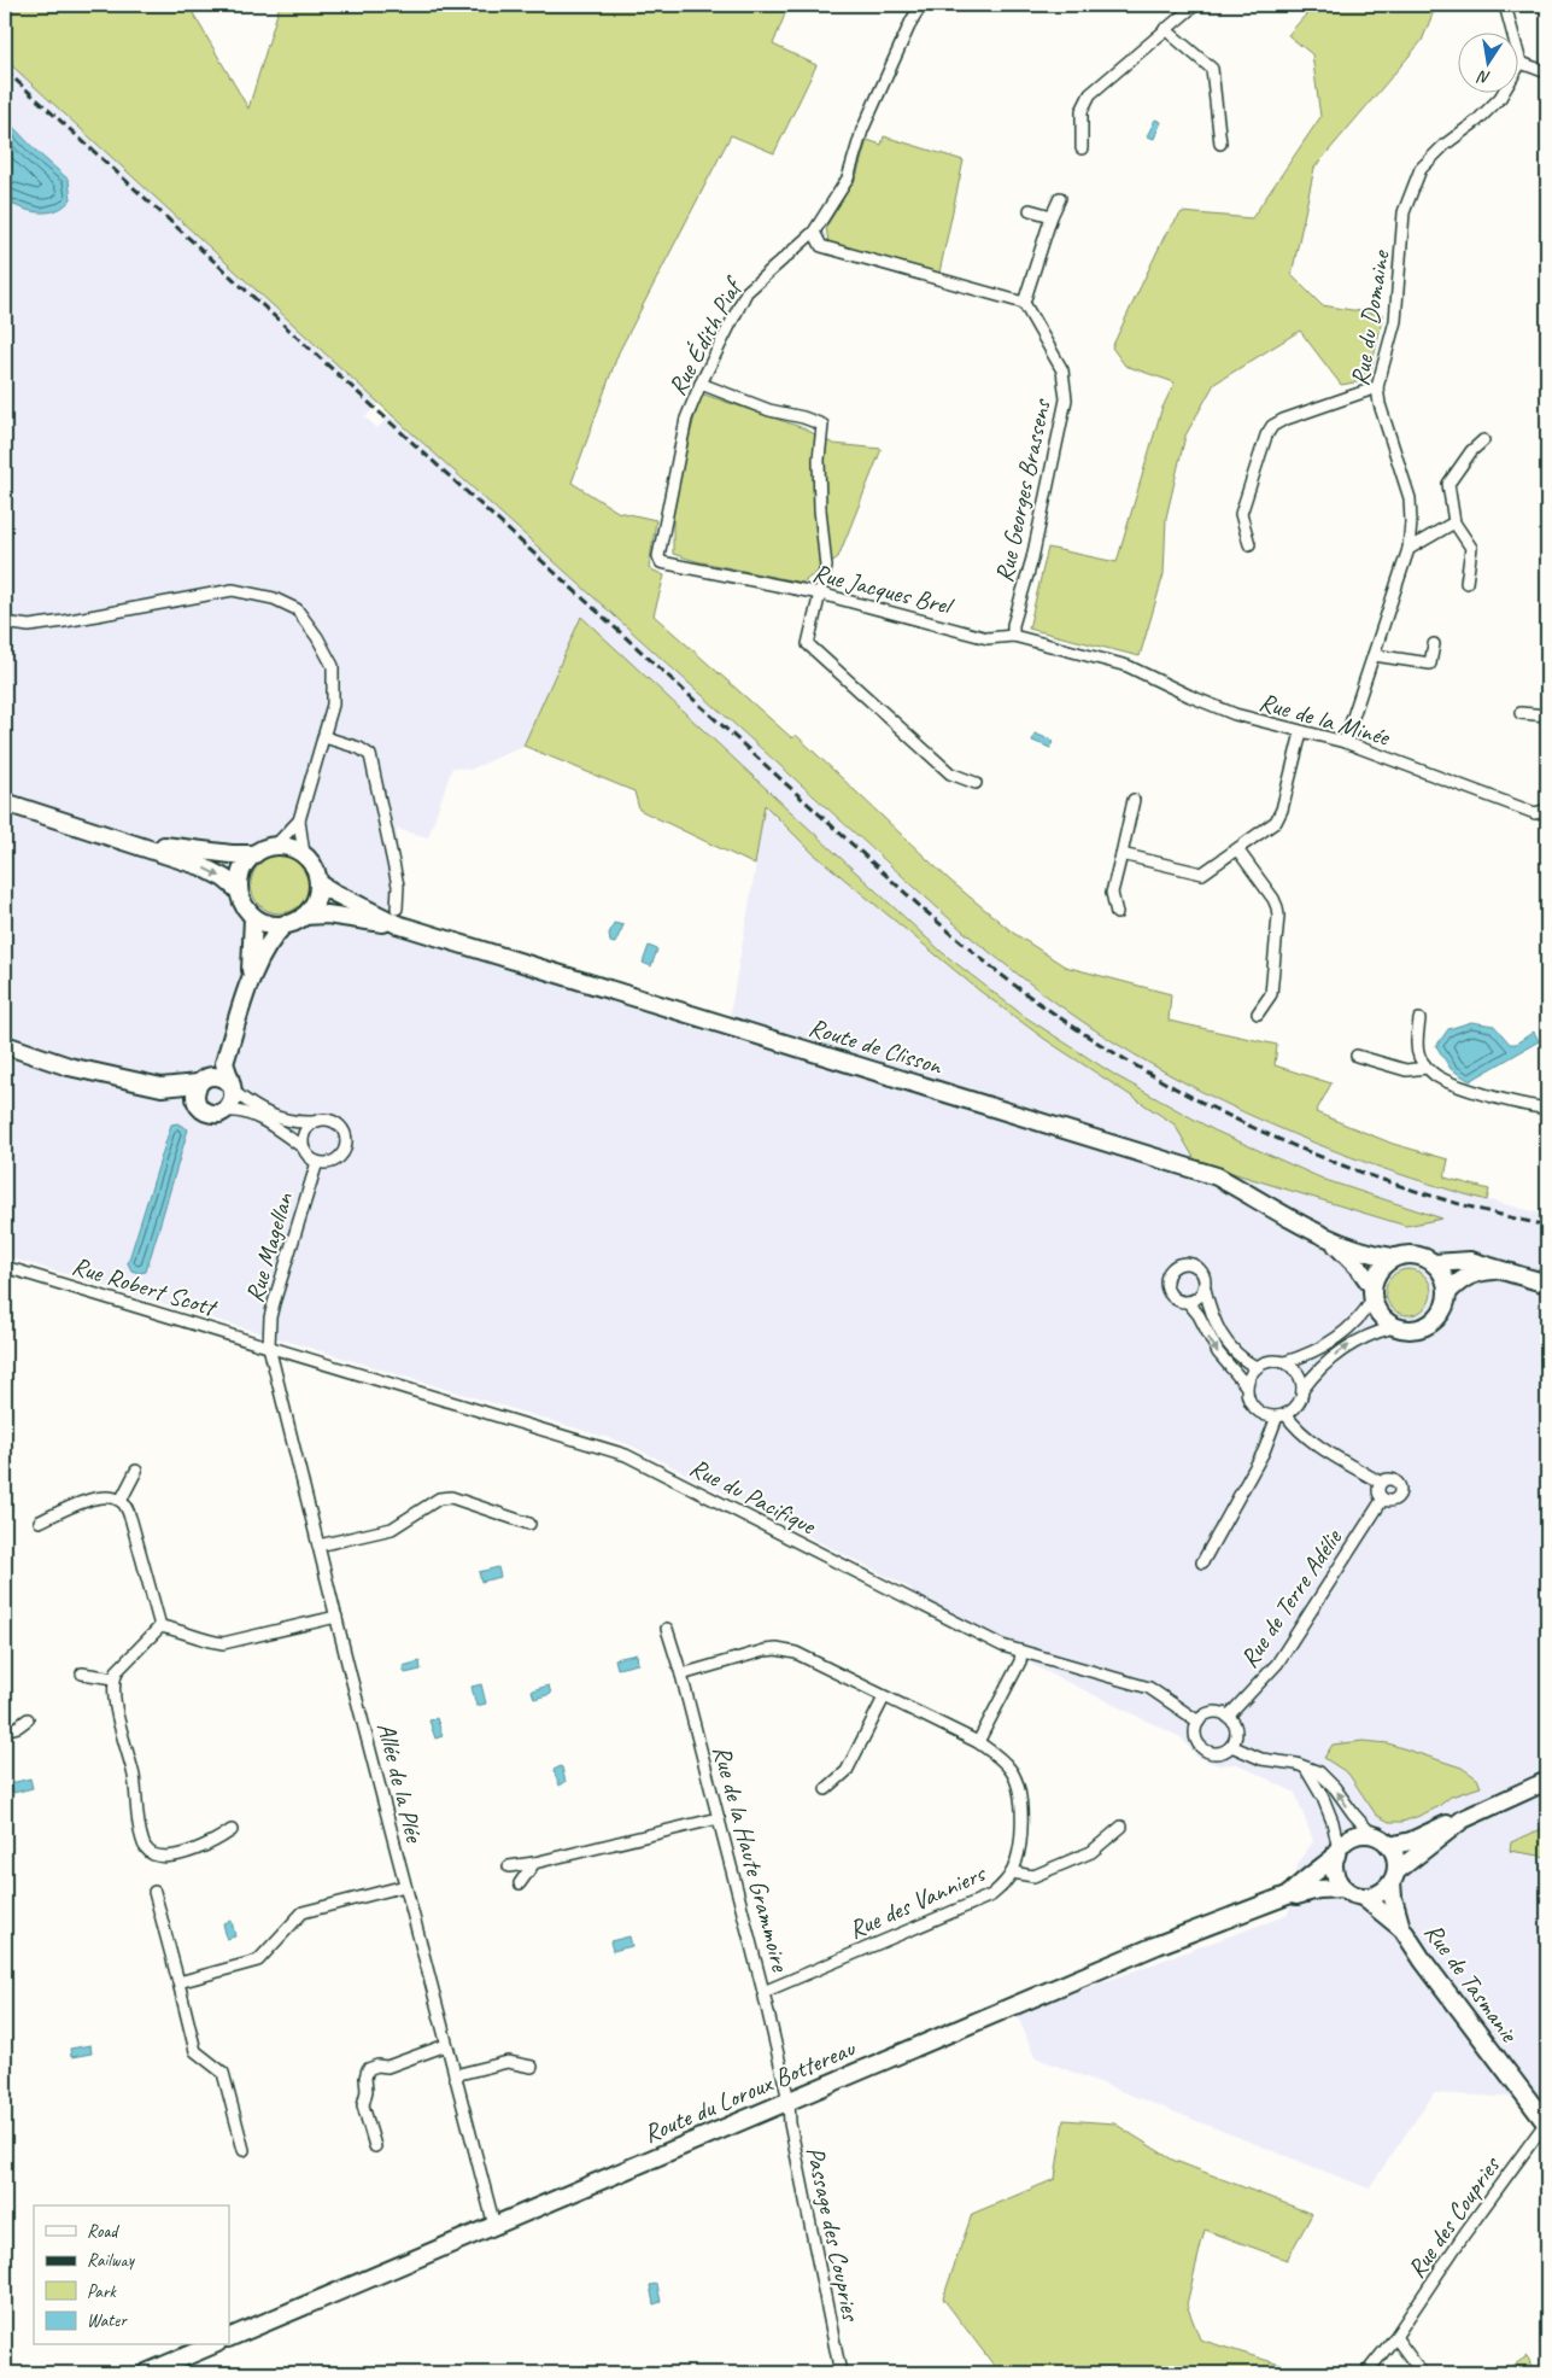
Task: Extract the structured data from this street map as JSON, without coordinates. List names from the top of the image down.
{
  "streets": {
    "main road": ["Route de Clisson", "Rue de Tasmanie", "Route du Loroux Bottereau"],
    "street": [
      "Rue du Domaine",
      "Rue Édith Piaf",
      "Rue Georges Brassens",
      "Rue Jacques Brel",
      "Rue de la Minée",
      "Rue Magellan",
      "Rue Robert Scott",
      "Rue du Pacifique",
      "Rue de Terre Adélie",
      "Allée de la Plée",
      "Rue de la Haute Grammoire",
      "Rue des Vanniers",
      "Rue des Coupries",
      "Passage des Coupries"
    ]
  },
  "crossings": [
    ["Rue du Domaine", "Rue de la Minée"],
    ["Rue Édith Piaf", "Rue Jacques Brel"],
    ["Rue Georges Brassens", "Rue Jacques Brel"],
    ["Rue Jacques Brel", "Rue de la Minée"],
    ["Rue Magellan", "Rue Robert Scott"],
    ["Rue Magellan", "Rue du Pacifique"],
    ["Rue Magellan", "Allée de la Plée"],
    ["Rue Robert Scott", "Rue du Pacifique"],
    ["Rue Robert Scott", "Allée de la Plée"],
    ["Rue du Pacifique", "Rue de Terre Adélie"],
    ["Rue du Pacifique", "Allée de la Plée"],
    ["Allée de la Plée", "Route du Loroux Bottereau"],
    ["Rue de la Haute Grammoire", "Rue des Vanniers"],
    ["Rue de la Haute Grammoire", "Route du Loroux Bottereau"],
    ["Rue de la Haute Grammoire", "Passage des Coupries"],
    ["Rue de Tasmanie", "Route du Loroux Bottereau"],
    ["Rue de Tasmanie", "Rue des Coupries"],
    ["Route du Loroux Bottereau", "Passage des Coupries"]
  ],
  "legend": [
    "Road",
    "Railway",
    "Park",
    "Water"
  ],
  "north": "bottom"
}
